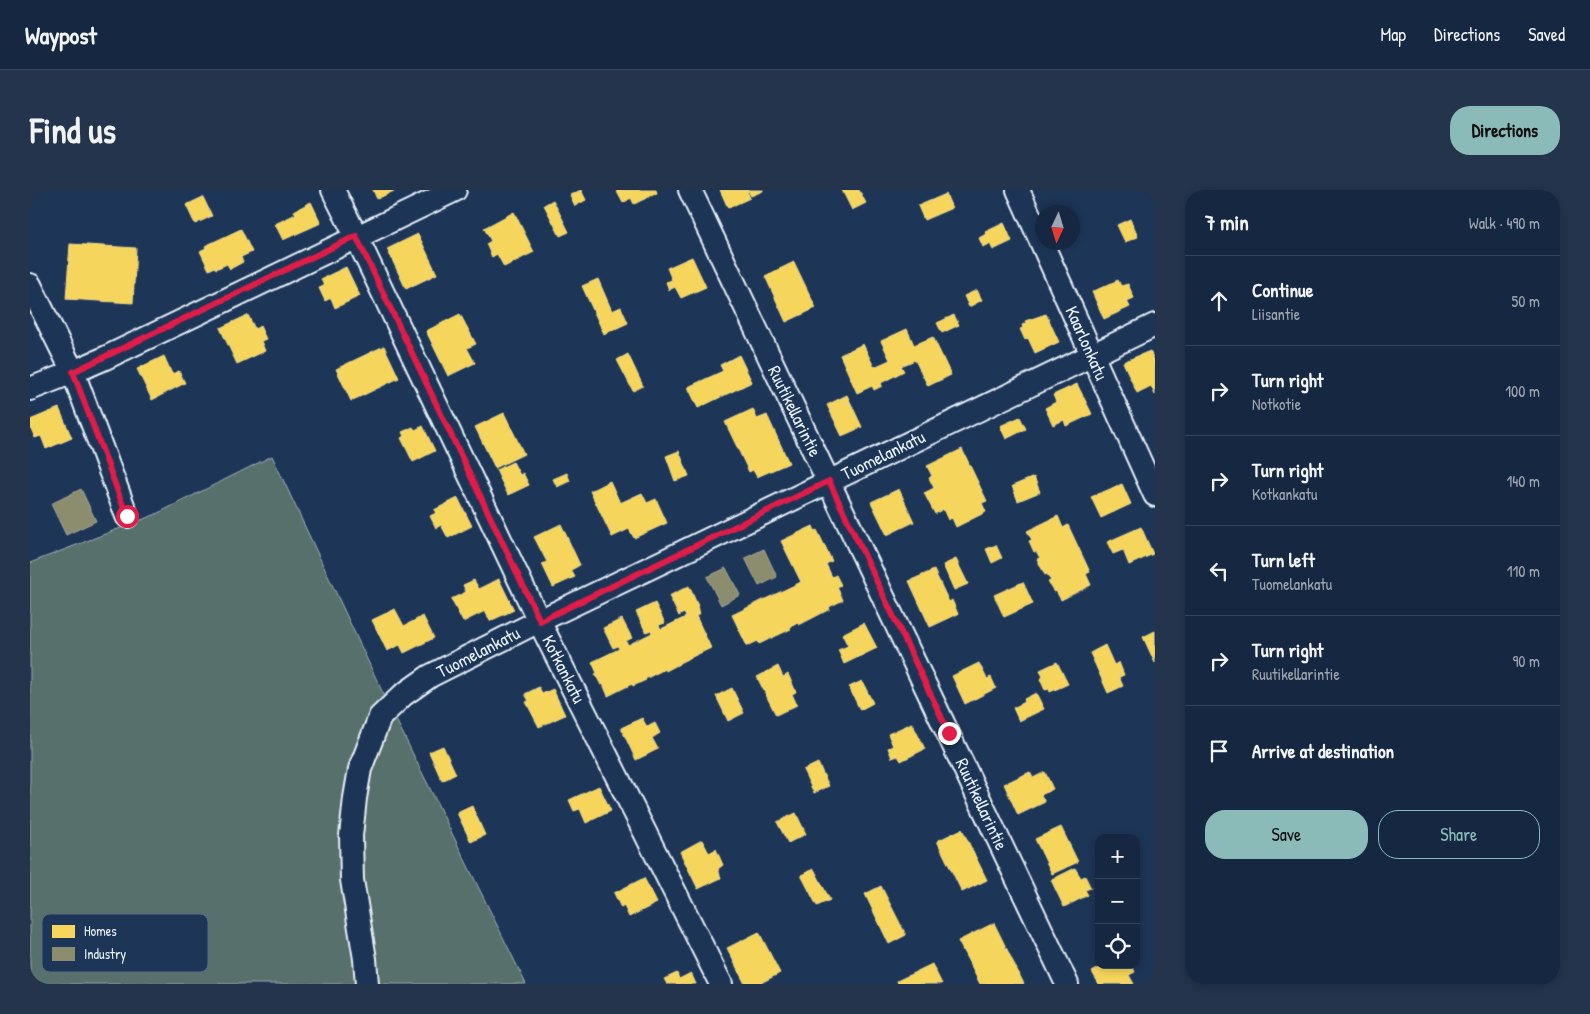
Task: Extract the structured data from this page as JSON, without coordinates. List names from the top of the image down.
{
  "streets": {
    "street": [
      "Kaarlonkatu",
      "Ruutikellarintie",
      "Tuomelankatu",
      "Kotkankatu"
    ]
  },
  "crossings": [
    ["Kaarlonkatu", "Tuomelankatu"],
    ["Ruutikellarintie", "Tuomelankatu"],
    ["Tuomelankatu", "Kotkankatu"]
  ],
  "legend": ["Homes", "Industry"],
  "north": "bottom",
  "page": {
    "header": "Waypost",
    "nav": ["Map", "Directions", "Saved"],
    "buttons": [
      "Directions",
      ["Save", "Share"]
    ],
    "title": "Find us",
    "heading": ["7 min", "Walk · 490 m"],
    "list": [
      ["Continue", "Liisantie", "50 m"],
      ["Turn right", "Notkotie", "100 m"],
      ["Turn right", "Kotkankatu", "140 m"],
      ["Turn left", "Tuomelankatu", "110 m"],
      ["Turn right", "Ruutikellarintie", "90 m"],
      "Arrive at destination"
    ],
    "map_buttons": ["+", "−"]
  }
}
